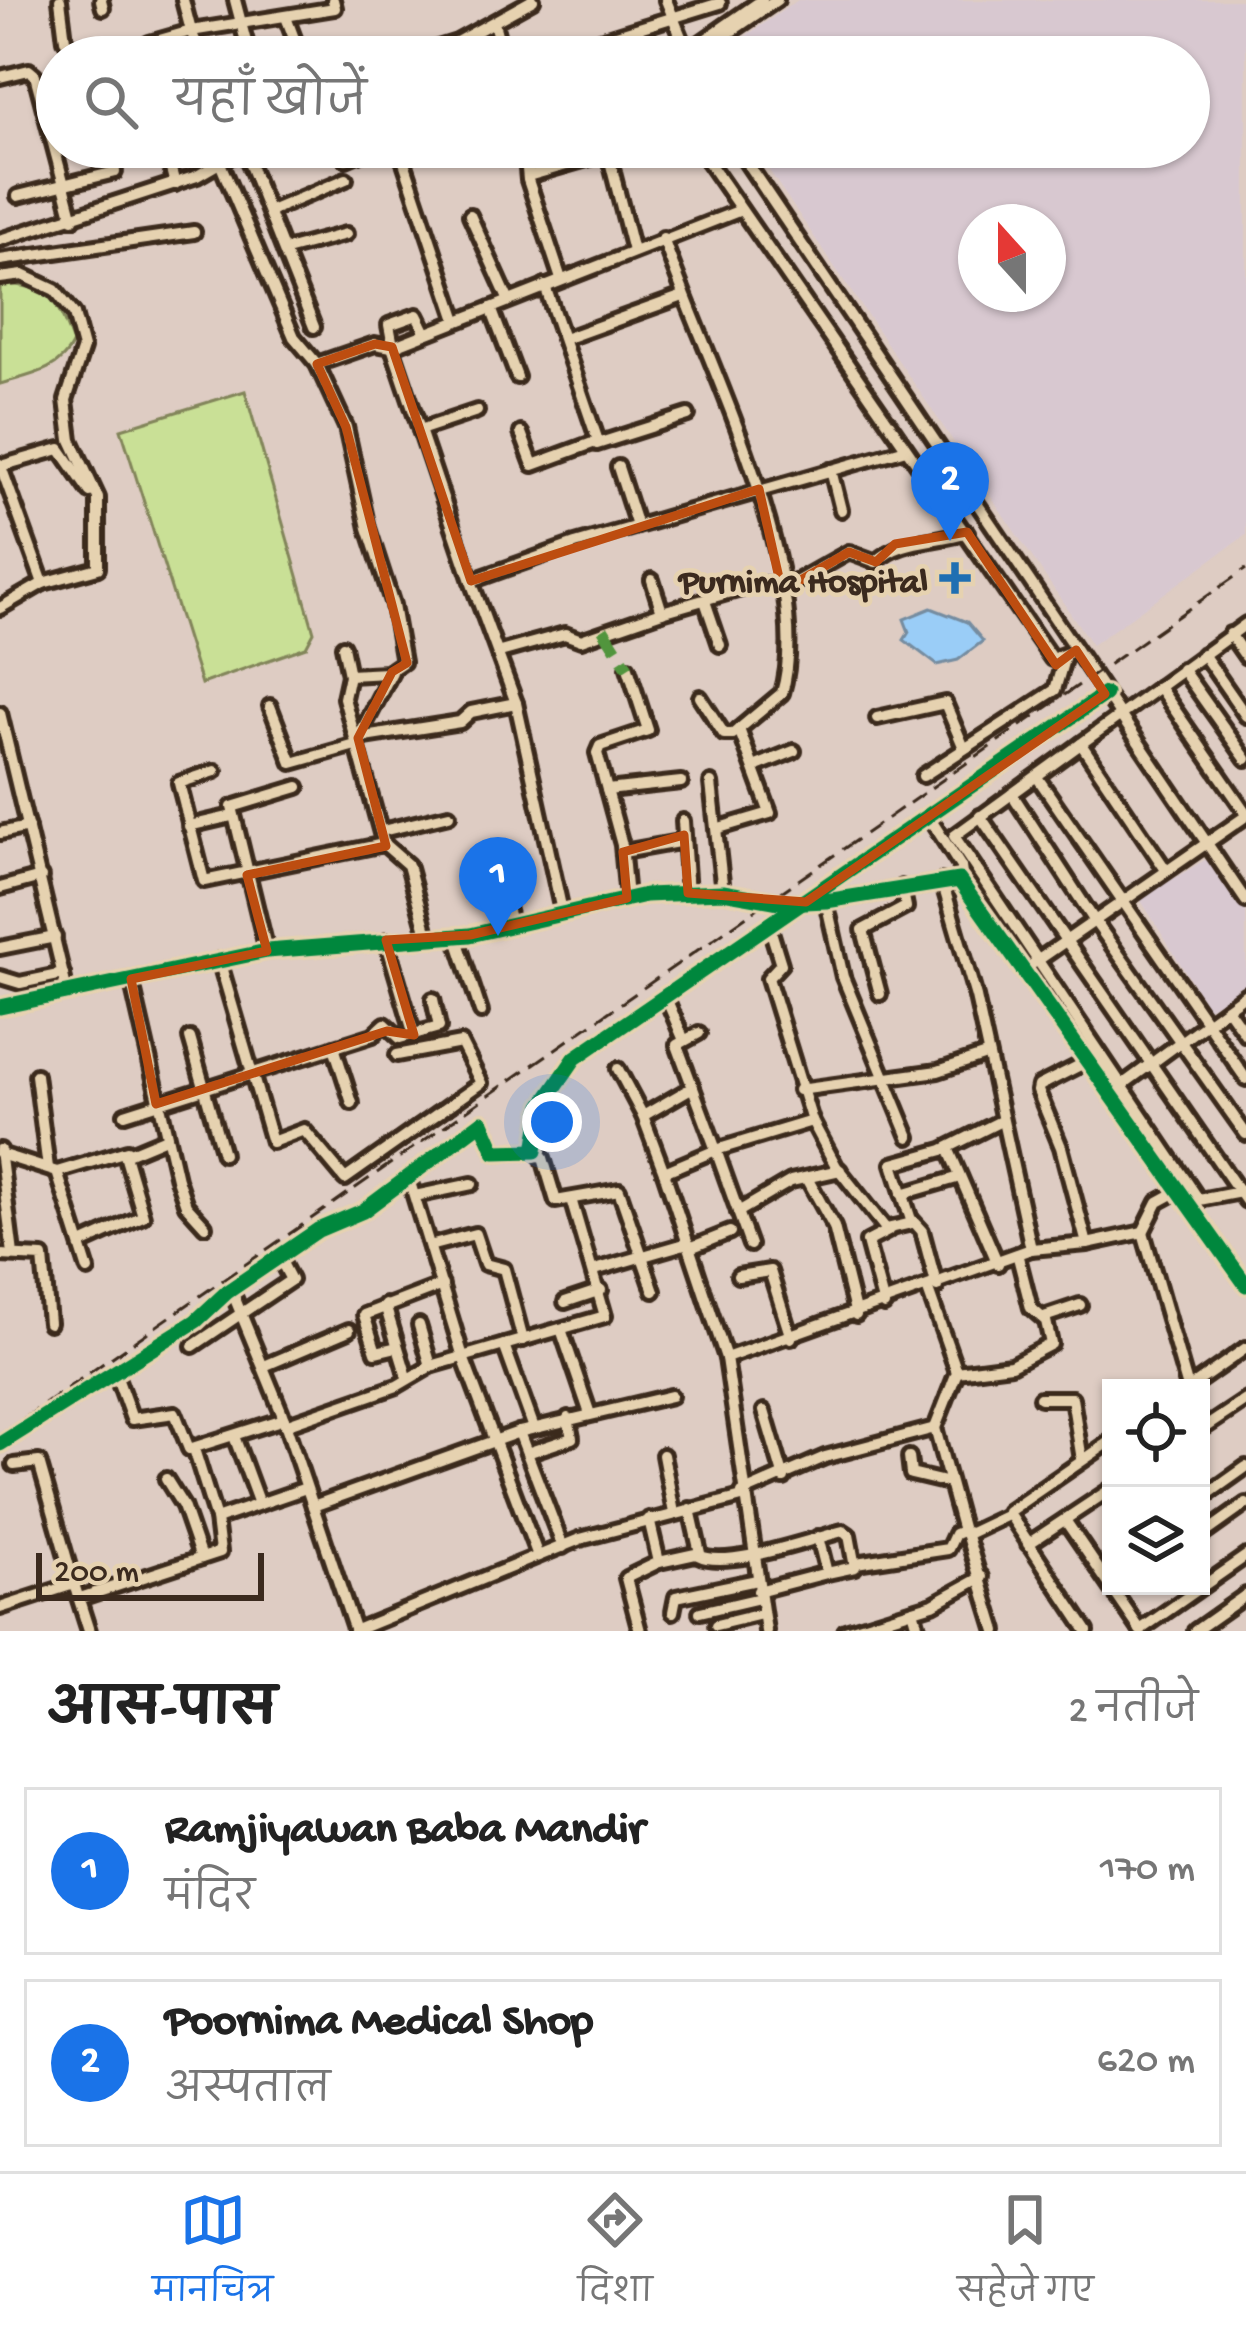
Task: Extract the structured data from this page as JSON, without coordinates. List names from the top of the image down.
{
  "places": {
    "health": ["Purnima Hospital"]
  },
  "scale_bar": "200 m",
  "north": "top",
  "page": {
    "search": "यहाँ खोजें",
    "pins": ["2", "1"],
    "scale": "200 m",
    "heading": ["आस-पास", "2 नतीजे"],
    "list": [
      {
        "mark": "1",
        "name": "Ramjiyawan Baba Mandir",
        "note": "मंदिर",
        "value": "170 m"
      },
      {
        "mark": "2",
        "name": "Poornima Medical Shop",
        "note": "अस्पताल",
        "value": "620 m"
      }
    ],
    "nav": ["मानचित्र", "दिशा", "सहेजे गए"]
  }
}
